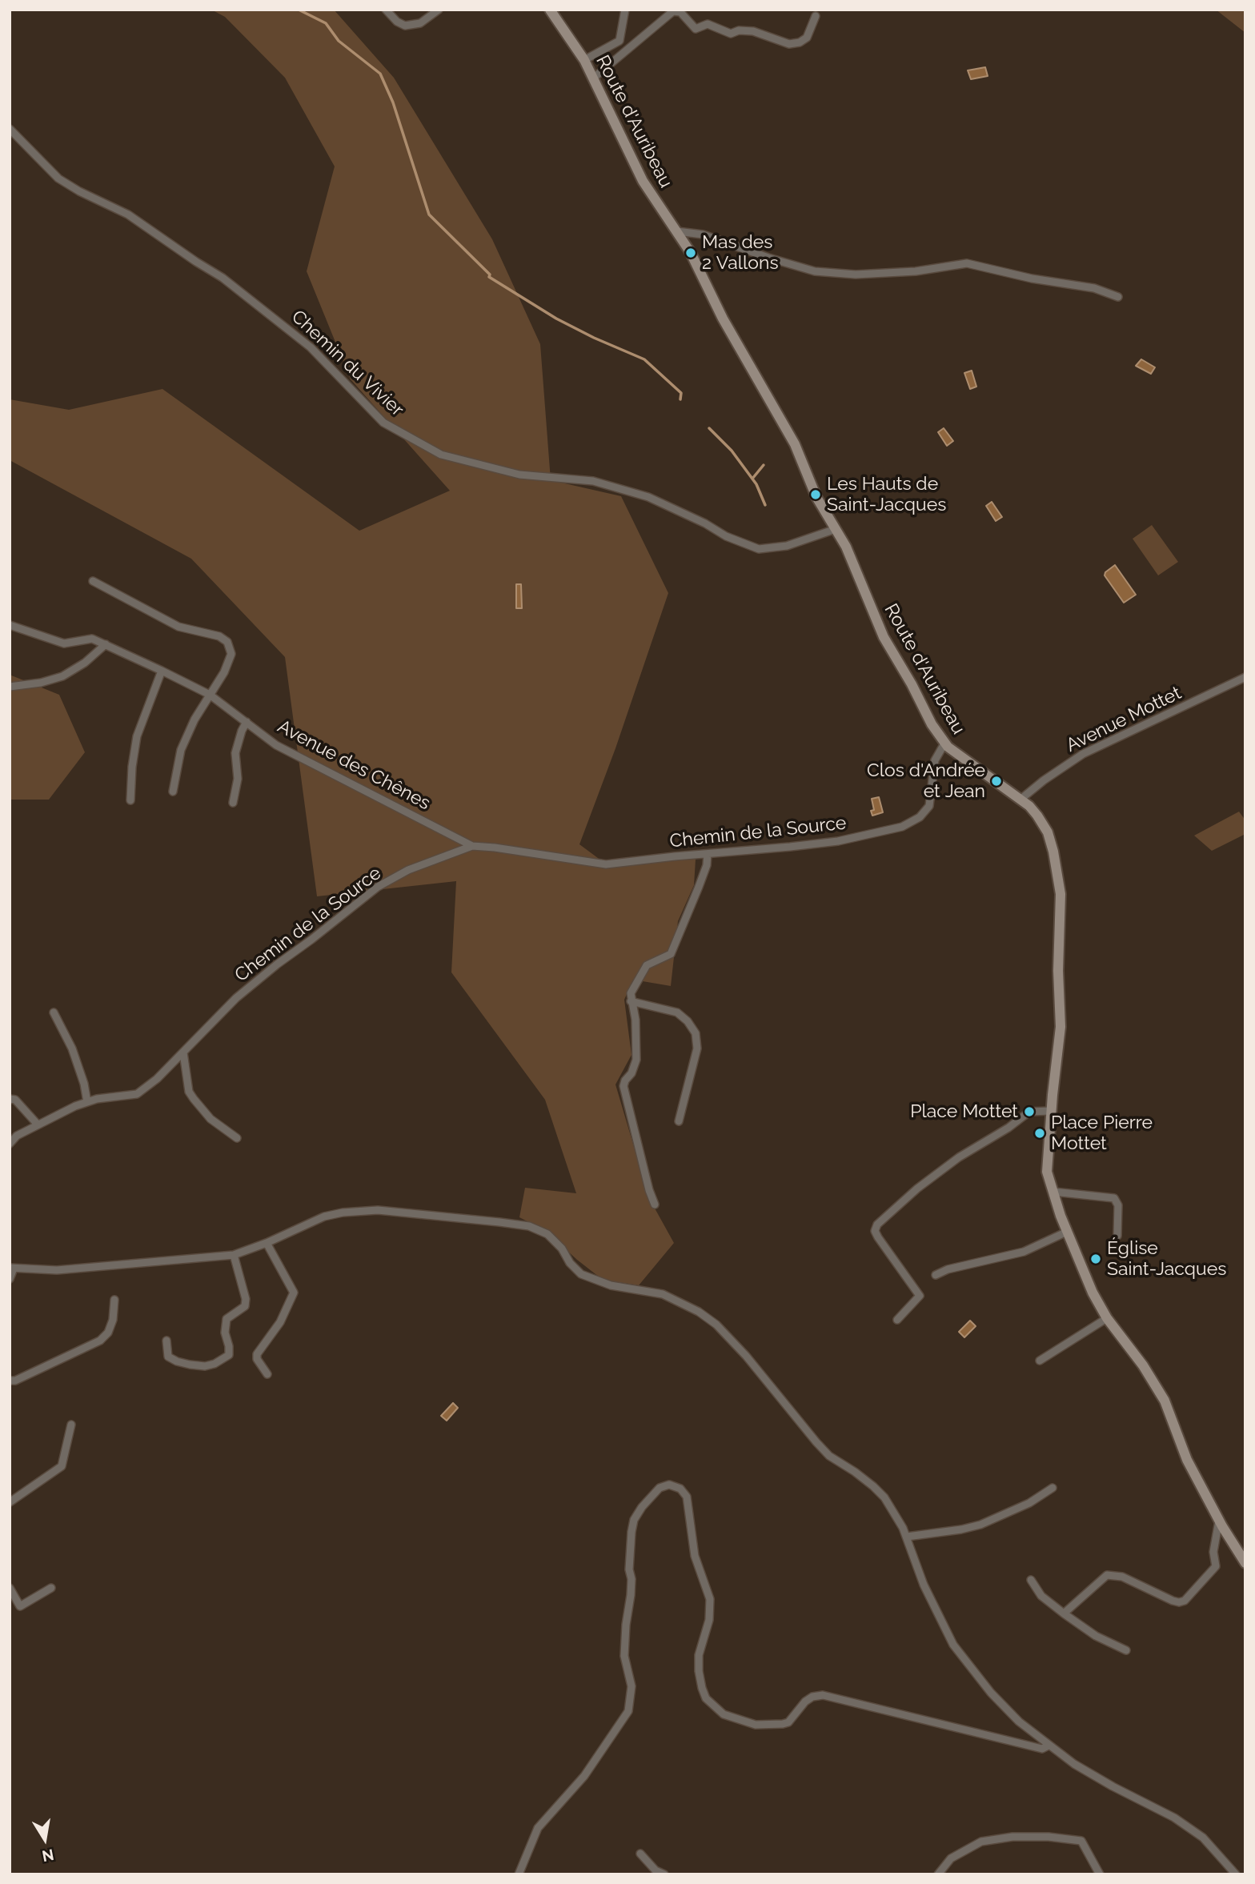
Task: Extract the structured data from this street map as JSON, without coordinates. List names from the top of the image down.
{
  "streets": {
    "street": [
      "Route d'Auribeau",
      "Chemin du Vivier",
      "Avenue Mottet",
      "Avenue des Chênes",
      "Chemin de la Source"
    ]
  },
  "crossings": [
    ["Route d'Auribeau", "Chemin du Vivier"],
    ["Route d'Auribeau", "Avenue Mottet"],
    ["Route d'Auribeau", "Chemin de la Source"],
    ["Avenue des Chênes", "Chemin de la Source"]
  ],
  "places": [
    "Mas des 2 Vallons",
    "Les Hauts de Saint-Jacques",
    "Clos d'Andrée et Jean",
    "Place Mottet",
    "Place Pierre Mottet",
    "Église Saint-Jacques"
  ],
  "north": "bottom"
}
